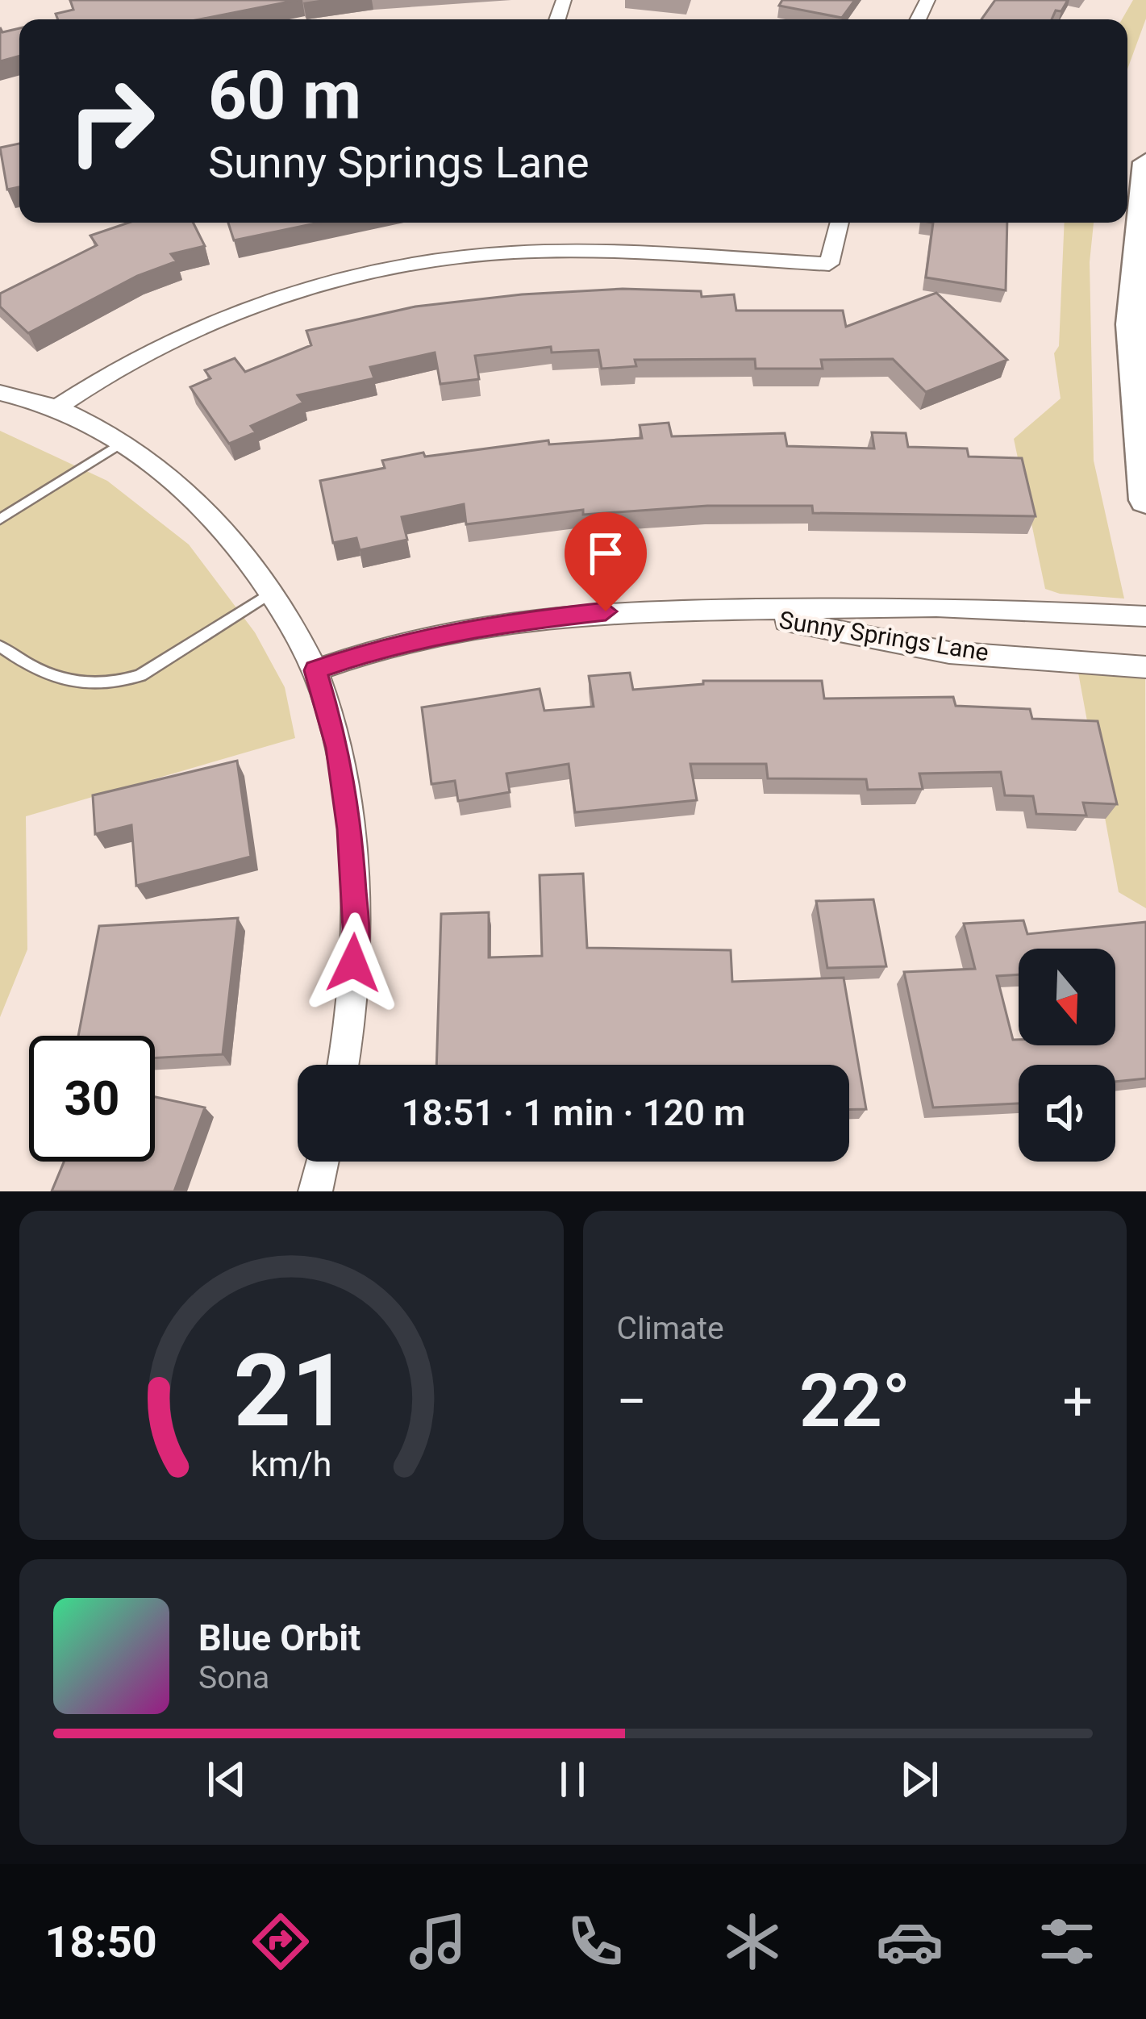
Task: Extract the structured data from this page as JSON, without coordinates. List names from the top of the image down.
{
  "streets": {
    "street": ["Sunny Springs Lane"]
  },
  "north": "bottom",
  "page": {
    "turn": ["60 m", "Sunny Springs Lane"],
    "limit": "30",
    "trip": "18:51 · 1 min · 120 m",
    "tile": "Climate",
    "heat": ["−", "22°", "+"],
    "song": ["Blue Orbit", "Sona"],
    "tabs": "18:50",
    "gauge": ["21", "km/h"]
  }
}
